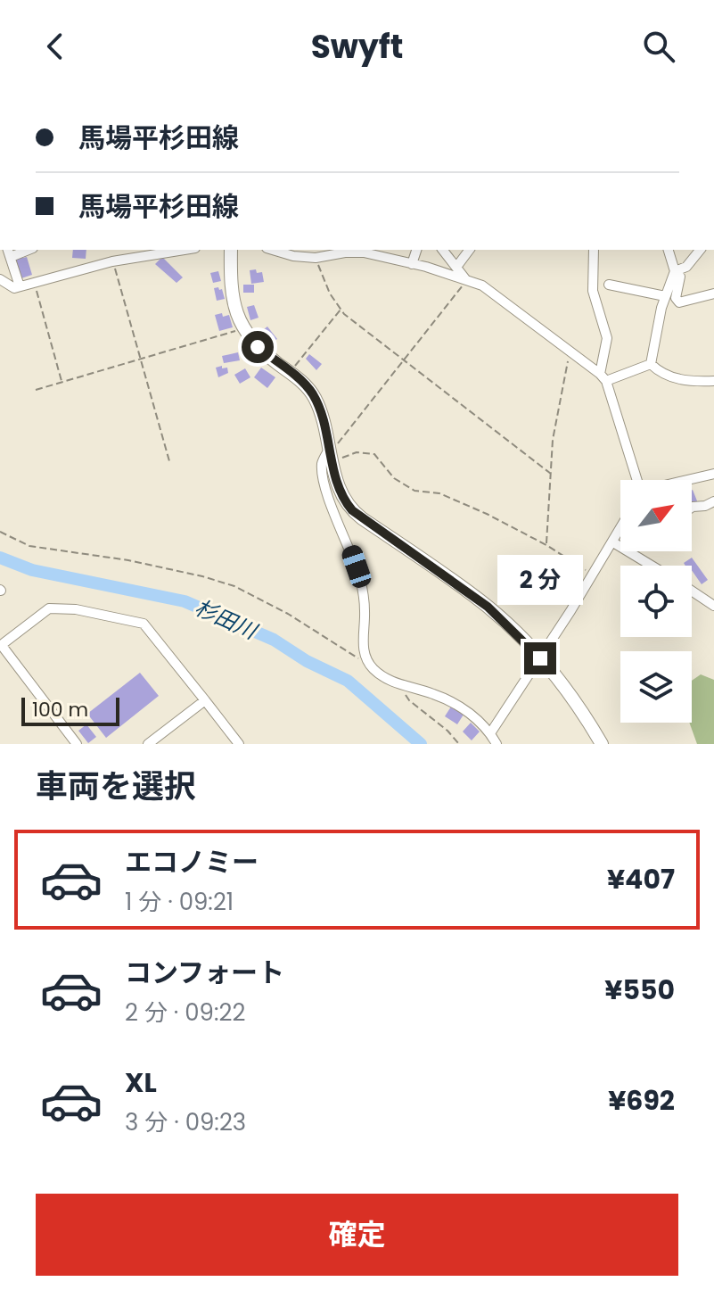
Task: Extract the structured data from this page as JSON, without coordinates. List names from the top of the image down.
{
  "water": ["杉田川"],
  "scale_bar": "100 m",
  "north": "top right",
  "page": {
    "header": "Swyft",
    "banner": ["馬場平杉田線", "馬場平杉田線"],
    "bubble": "2 分",
    "scale": "100 m",
    "heading": "車両を選択",
    "list": [
      {
        "name": "エコノミー",
        "note": "1 分 · 09:21",
        "value": "¥407"
      },
      {
        "name": "コンフォート",
        "note": "2 分 · 09:22",
        "value": "¥550"
      },
      {
        "name": "XL",
        "note": "3 分 · 09:23",
        "value": "¥692"
      }
    ],
    "buttons": "確定"
  }
}
